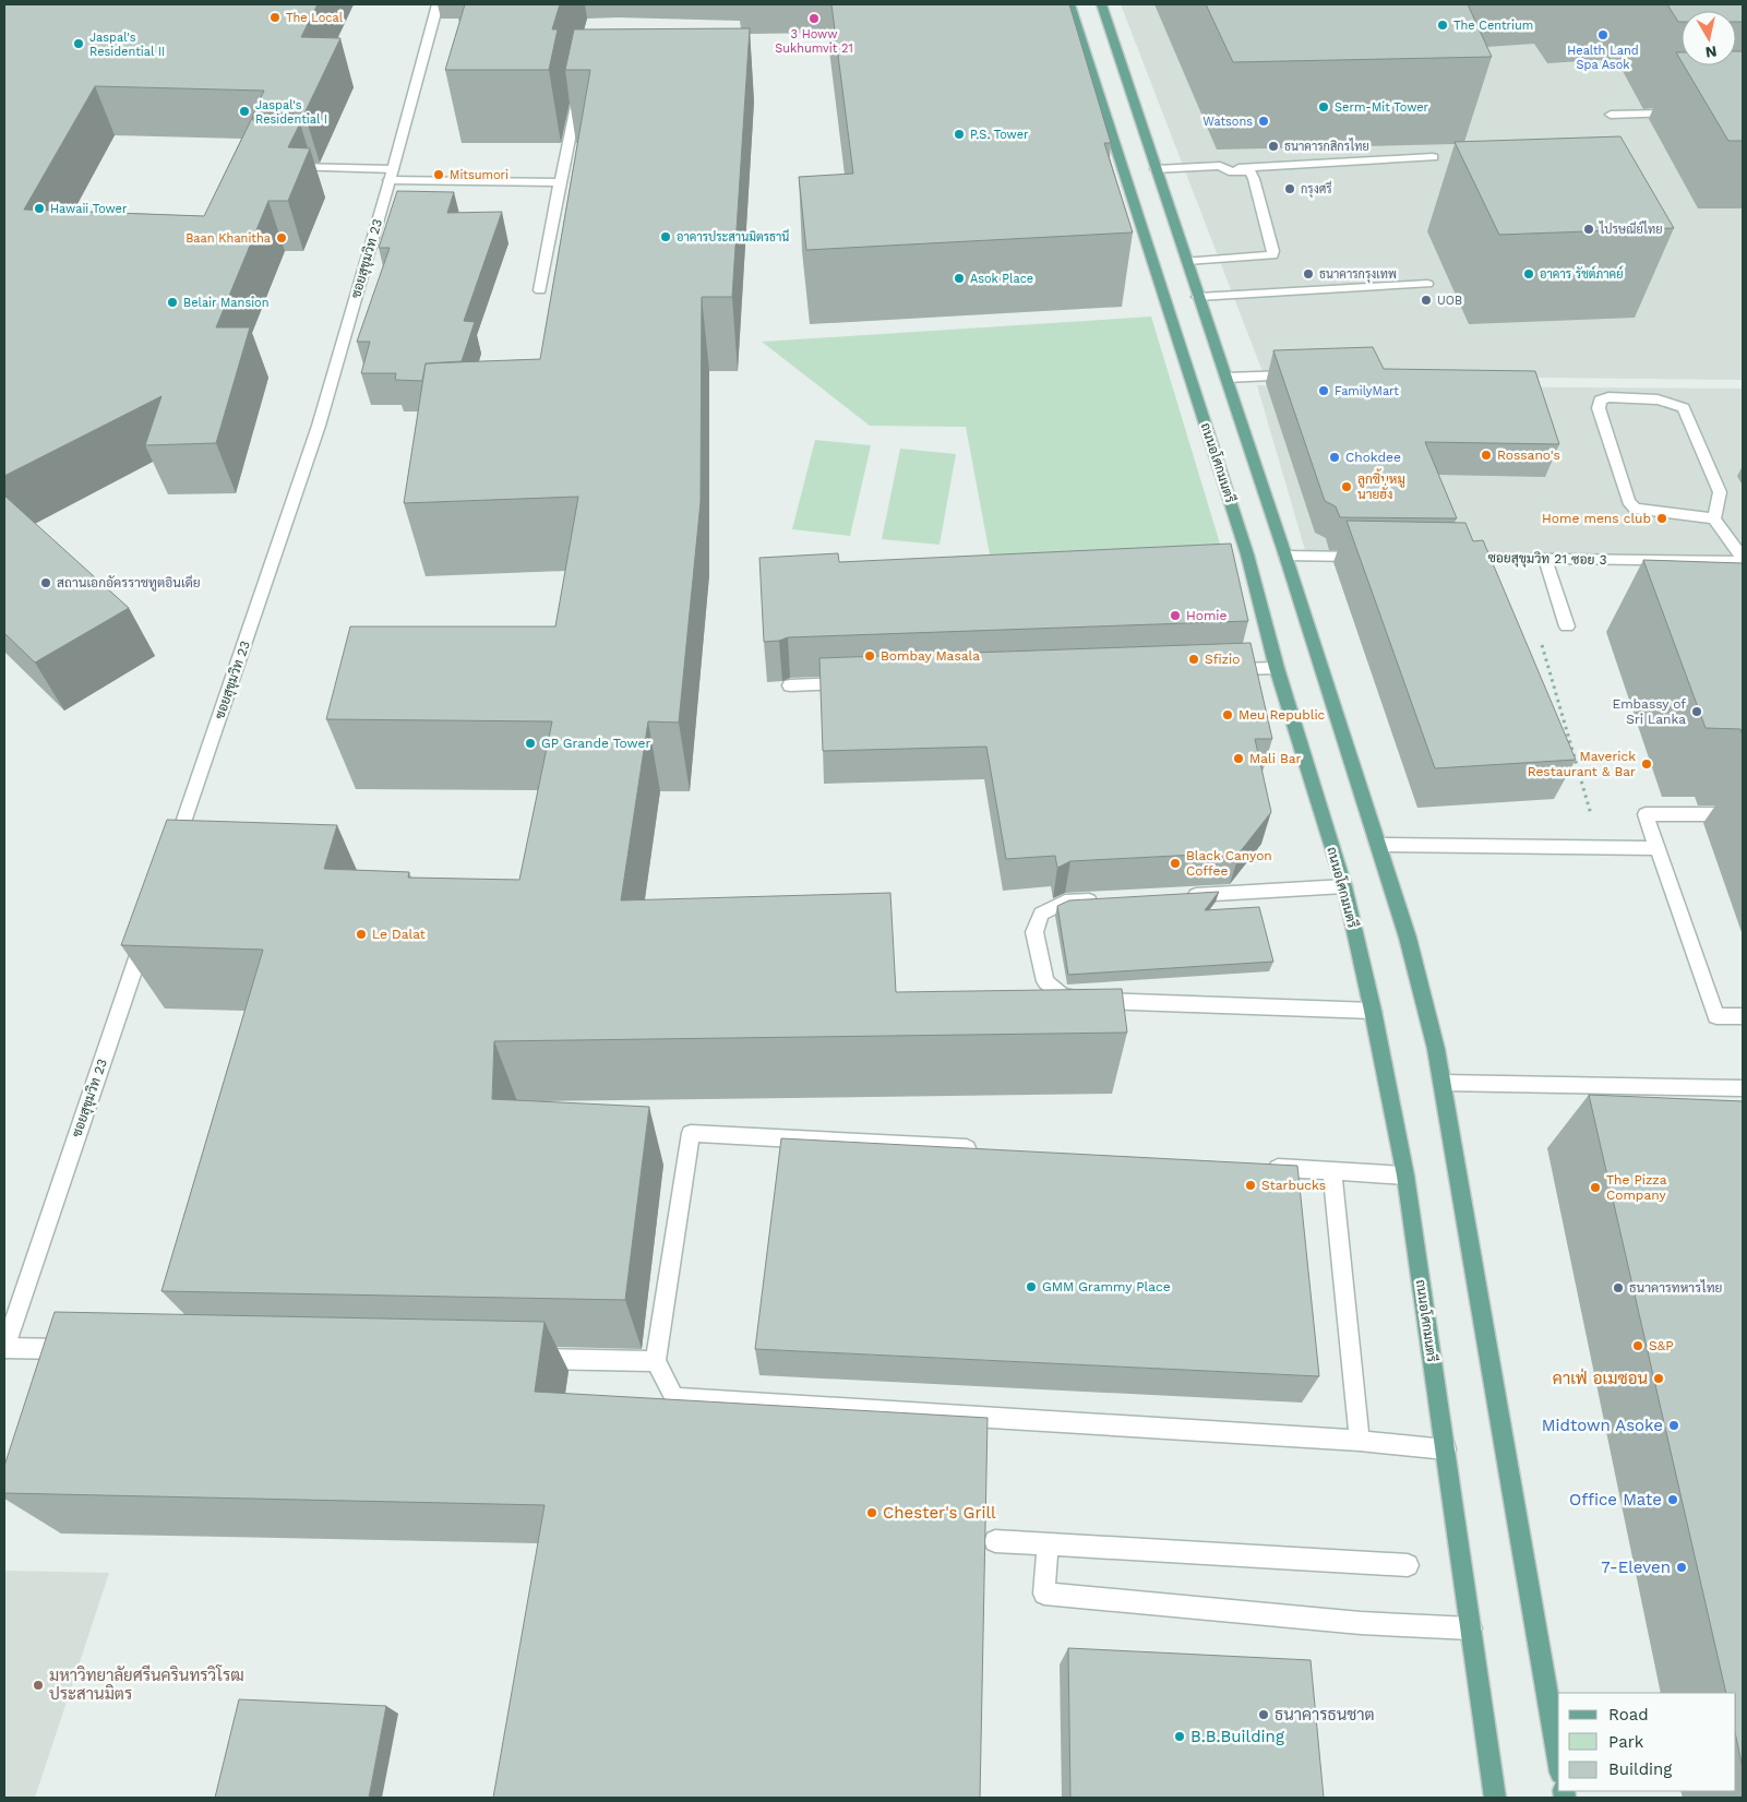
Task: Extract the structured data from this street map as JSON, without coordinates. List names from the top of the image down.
{
  "streets": {
    "main road": ["ถนนอโศกมนตรี"],
    "street": ["ซอยสุขุมวิท 23", "ซอยสุขุมวิท 21 ซอย 3"]
  },
  "places": [
    "The Local",
    "3 Howw Sukhumvit 21",
    "The Centrium",
    "Health Land Spa Asok",
    "Jaspal's Residential II",
    "Serm-Mit Tower",
    "Jaspal's Residential I",
    "Watsons",
    "P.S. Tower",
    "ธนาคารกสิกรไทย",
    "Mitsumori",
    "กรุงศรี",
    "Hawaii Tower",
    "ไปรษณีย์ไทย",
    "อาคารประสานมิตรธานี",
    "Baan Khanitha",
    "ธนาคารกรุงเทพ",
    "อาคาร รัชต์ภาคย์",
    "Asok Place",
    "UOB",
    "Belair Mansion",
    "FamilyMart",
    "Rossano's",
    "Chokdee",
    "ลูกชิ้นหมู นายฮั่ง",
    "Home mens club",
    "สถานเอกอัครราชทูตอินเดีย",
    "Homie",
    "Bombay Masala",
    "Sfizio",
    "Embassy of Sri Lanka",
    "Meu Republic",
    "GP Grande Tower",
    "Mali Bar",
    "Maverick Restaurant & Bar",
    "Black Canyon Coffee",
    "Le Dalat",
    "Starbucks",
    "The Pizza Company",
    "GMM Grammy Place",
    "ธนาคารทหารไทย",
    "S&P",
    "คาเฟ่ อเมซอน",
    "Midtown Asoke",
    "Office Mate",
    "Chester's Grill",
    "7-Eleven",
    "มหาวิทยาลัยศรีนครินทรวิโรฒ ประสานมิตร",
    "ธนาคารธนชาต",
    "B.B.Building"
  ],
  "legend": ["Road", "Park", "Building"],
  "north": "bottom"
}
